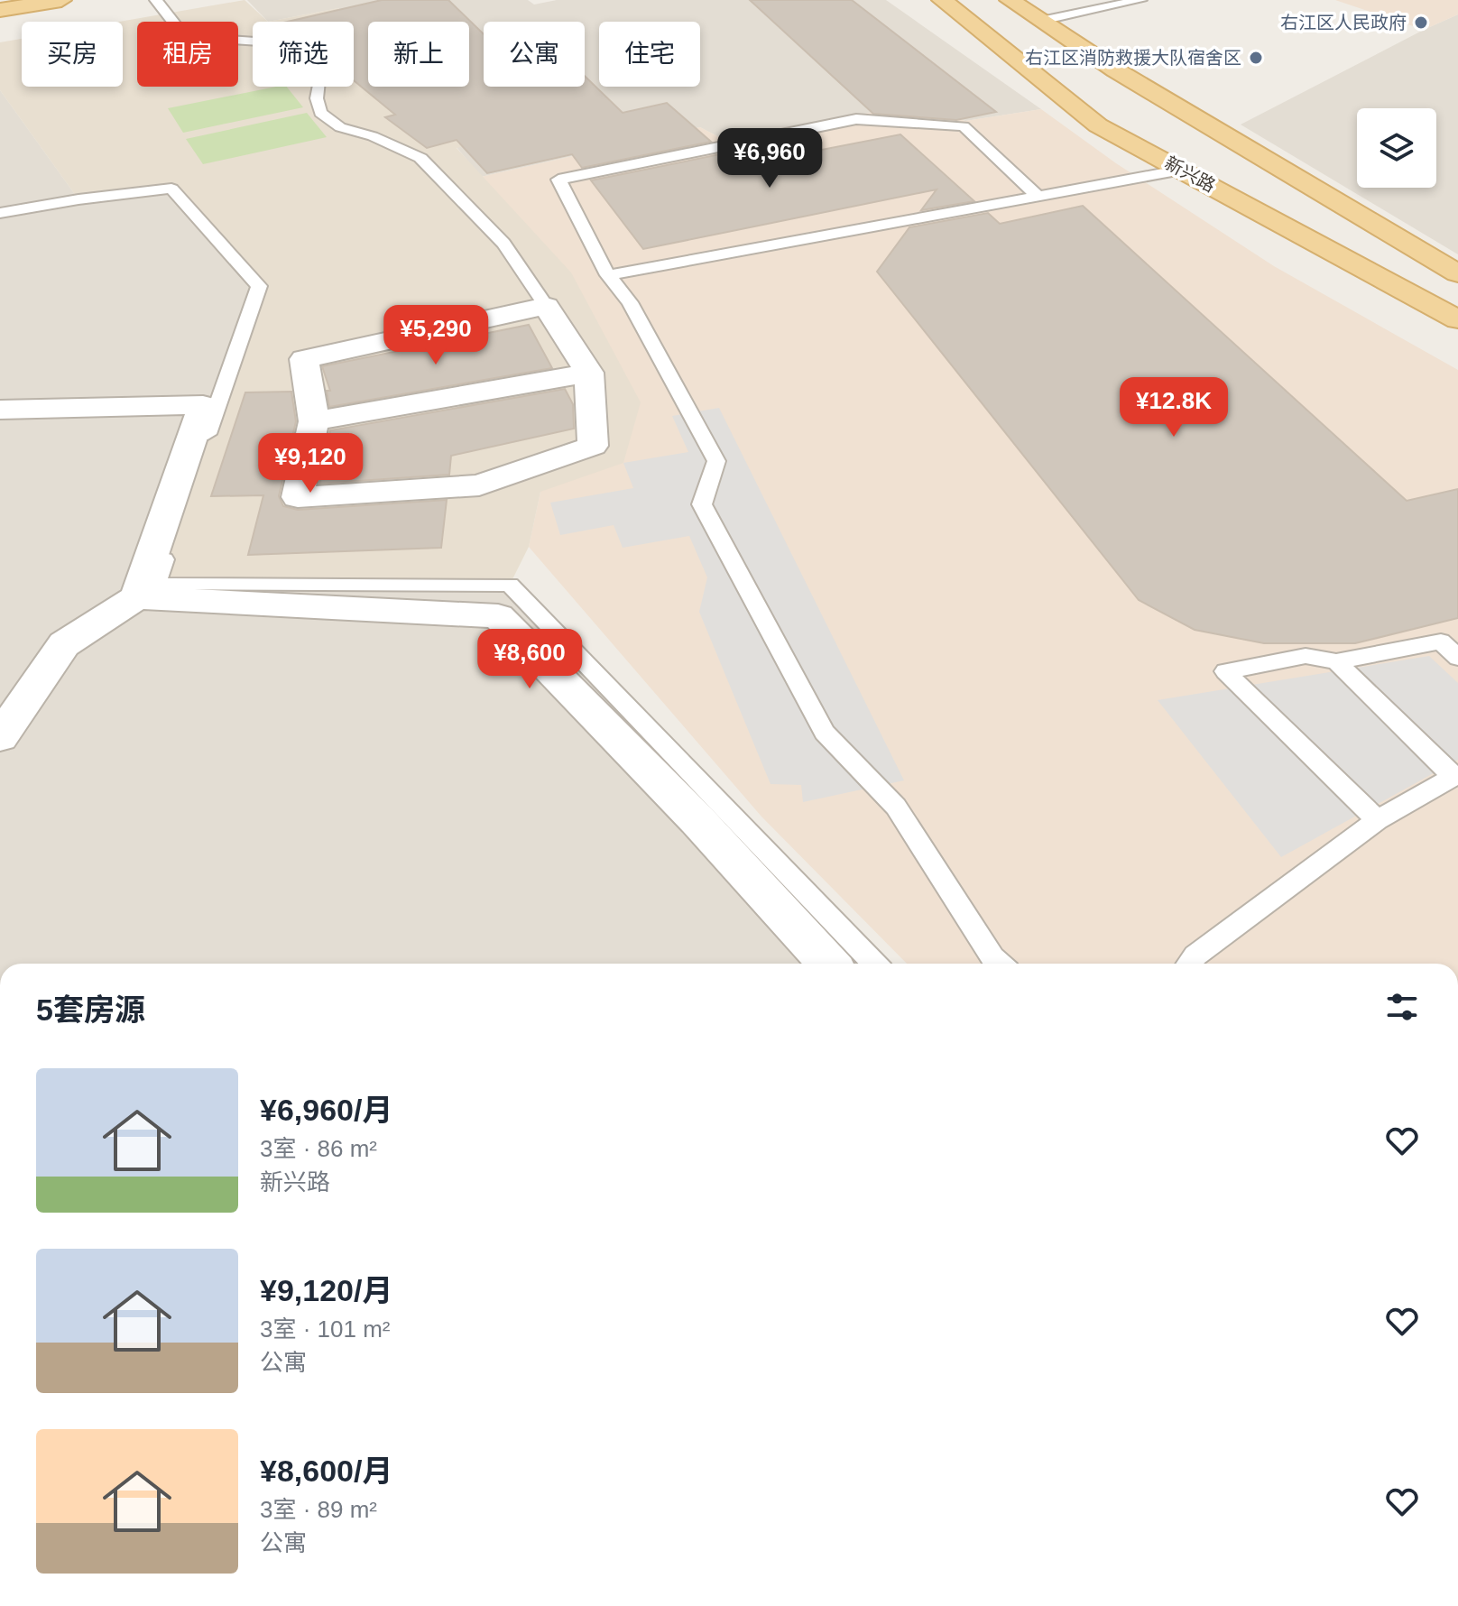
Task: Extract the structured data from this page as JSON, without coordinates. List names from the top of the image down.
{
  "streets": {
    "main road": ["新兴路"]
  },
  "places": ["右江区人民政府", "右江区消防救援大队宿舍区"],
  "page": {
    "chip": [
      "买房",
      "租房",
      "筛选",
      "新上",
      "公寓",
      "住宅"
    ],
    "price": [
      "¥6,960",
      "¥5,290",
      "¥12.8K",
      "¥9,120",
      "¥8,600"
    ],
    "heading": "5套房源",
    "list": [
      {
        "name": "¥6,960/月",
        "note": "3室 · 86 m² · 新兴路"
      },
      {
        "name": "¥9,120/月",
        "note": "3室 · 101 m² · 公寓"
      },
      {
        "name": "¥8,600/月",
        "note": "3室 · 89 m² · 公寓"
      }
    ]
  }
}
